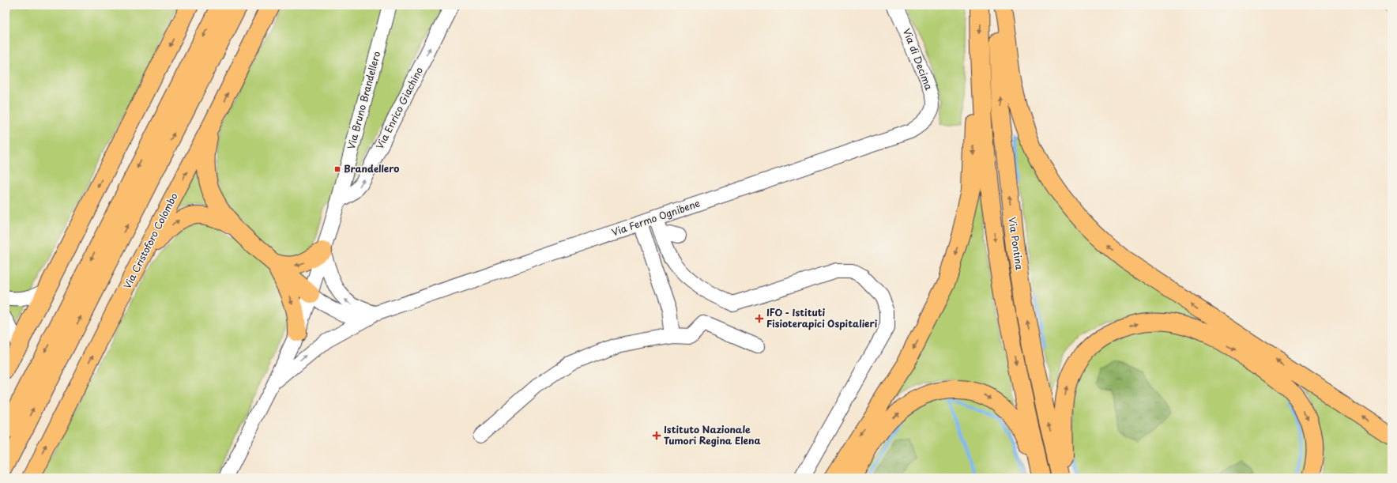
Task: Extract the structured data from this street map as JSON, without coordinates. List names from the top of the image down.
{
  "streets": {
    "main road": ["Via Cristoforo Colombo", "Via Pontina"],
    "street": [
      "Via di Decima",
      "Via Bruno Brandellero",
      "Via Enrico Giachino",
      "Via Fermo Ognibene"
    ]
  },
  "crossings": [
    ["Via di Decima", "Via Fermo Ognibene"],
    ["Via Bruno Brandellero", "Via Enrico Giachino"]
  ],
  "one_way": ["Via Enrico Giachino"],
  "places": {
    "transit": ["Brandellero"],
    "health": ["IFO - Istituti Fisioterapici Ospitalieri", "Istituto Nazionale Tumori Regina Elena"]
  }
}
